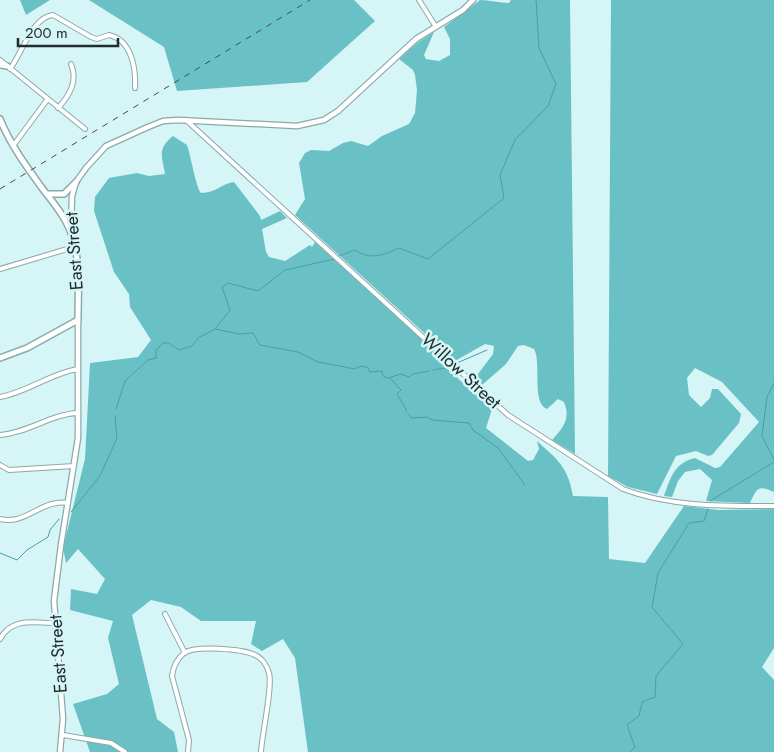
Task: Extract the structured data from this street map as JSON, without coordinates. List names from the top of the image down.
{
  "streets": {
    "main road": ["East Street"],
    "street": ["Willow Street"]
  },
  "crossings": [
    ["East Street", "Willow Street"]
  ],
  "scale_bar": "200 m"
}
